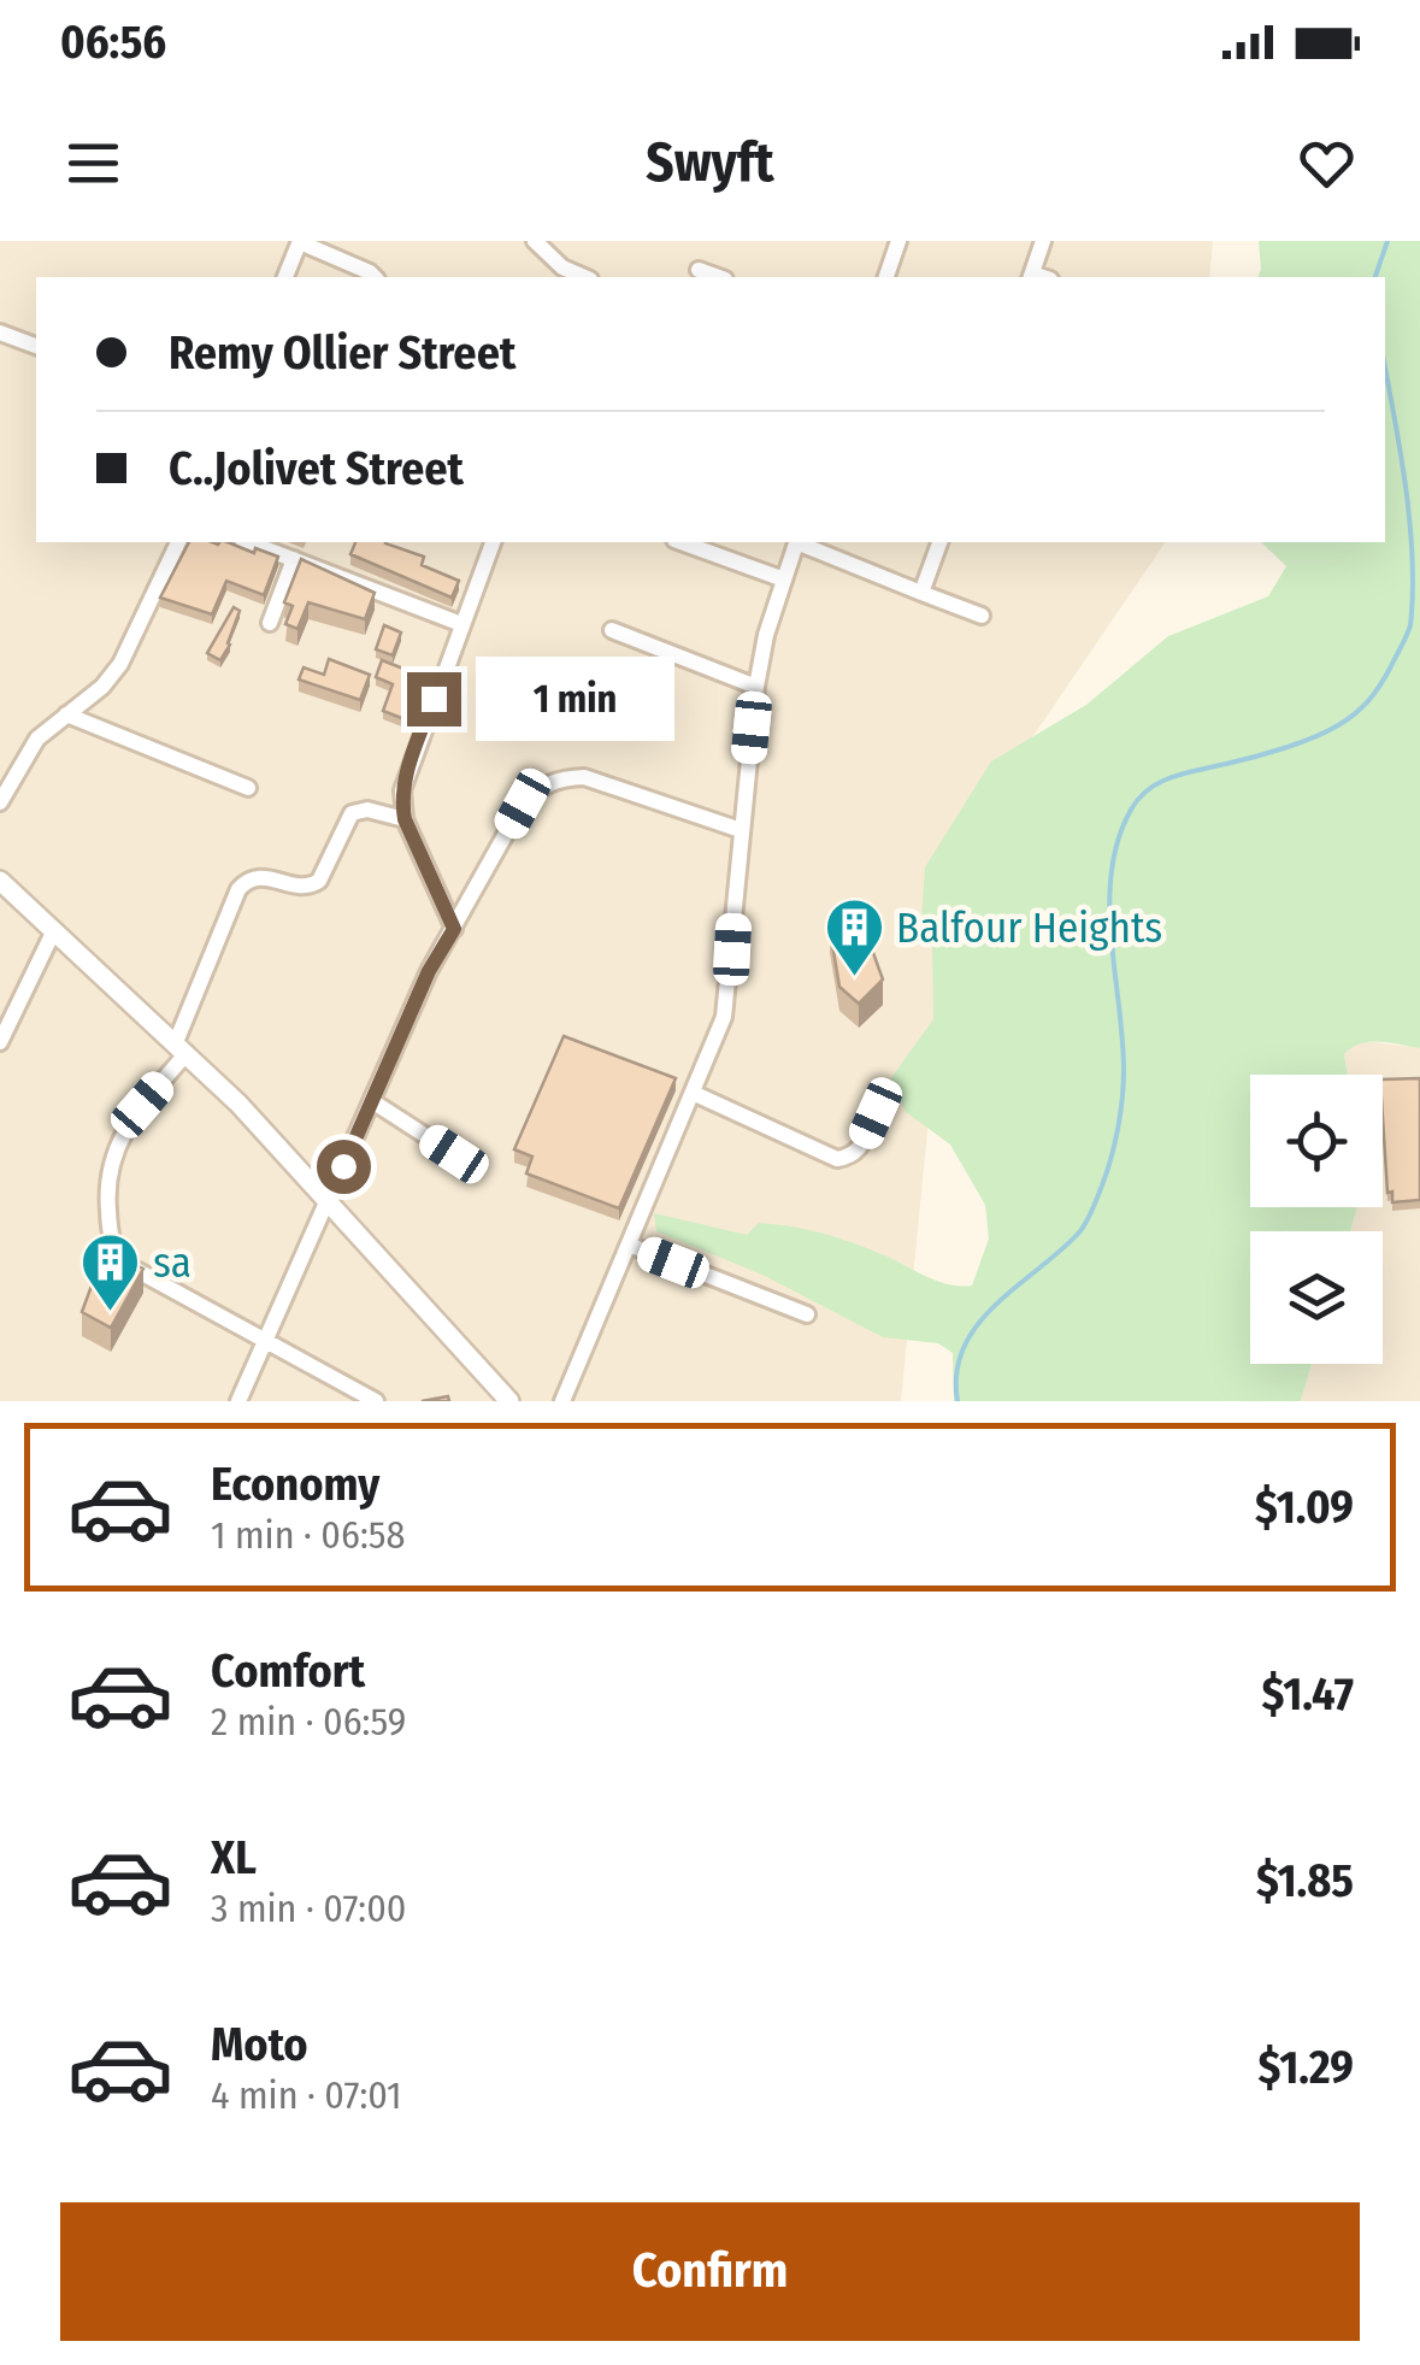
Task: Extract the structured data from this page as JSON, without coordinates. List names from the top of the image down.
{
  "places": {
    "building": ["Balfour Heights", "sa"]
  },
  "page": {
    "status": "06:56",
    "header": "Swyft",
    "banner": ["Remy Ollier Street", "C..Jolivet Street"],
    "bubble": "1 min",
    "list": [
      {
        "name": "Economy",
        "note": "1 min · 06:58",
        "value": "$1.09"
      },
      {
        "name": "Comfort",
        "note": "2 min · 06:59",
        "value": "$1.47"
      },
      {
        "name": "XL",
        "note": "3 min · 07:00",
        "value": "$1.85"
      },
      {
        "name": "Moto",
        "note": "4 min · 07:01",
        "value": "$1.29"
      }
    ],
    "buttons": "Confirm"
  }
}
